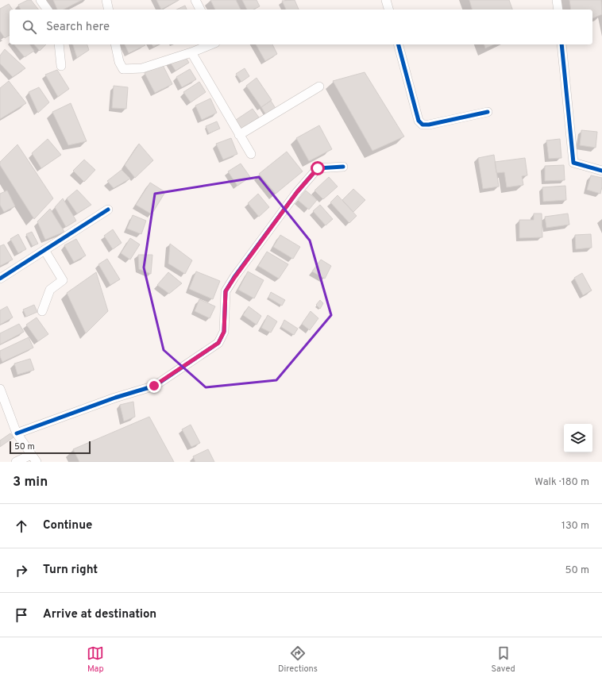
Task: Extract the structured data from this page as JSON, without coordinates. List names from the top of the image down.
{
  "scale_bar": "50 m",
  "page": {
    "search": "Search here",
    "scale": "50 m",
    "heading": ["3 min", "Walk · 180 m"],
    "list": [
      ["Continue", "130 m"],
      ["Turn right", "50 m"],
      "Arrive at destination"
    ],
    "nav": ["Map", "Directions", "Saved"]
  }
}
